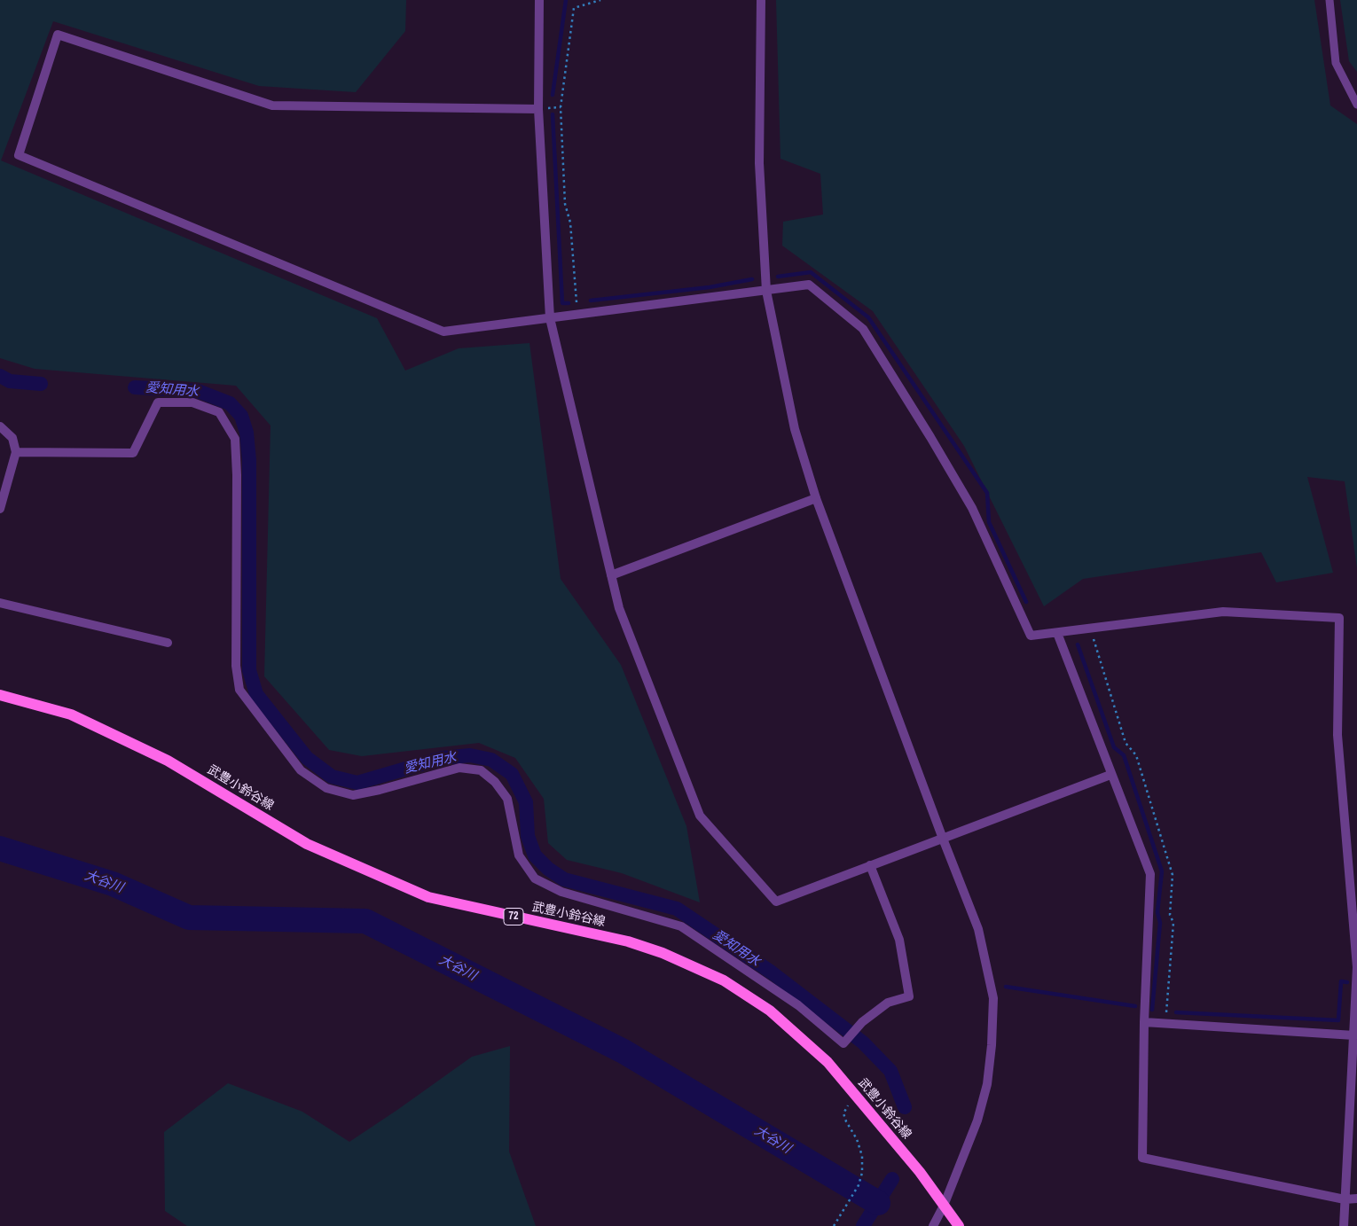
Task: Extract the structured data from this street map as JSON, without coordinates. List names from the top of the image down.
{
  "streets": {
    "main road": ["武豊小鈴谷線", "72"]
  },
  "water": ["愛知用水", "大谷川"]
}
